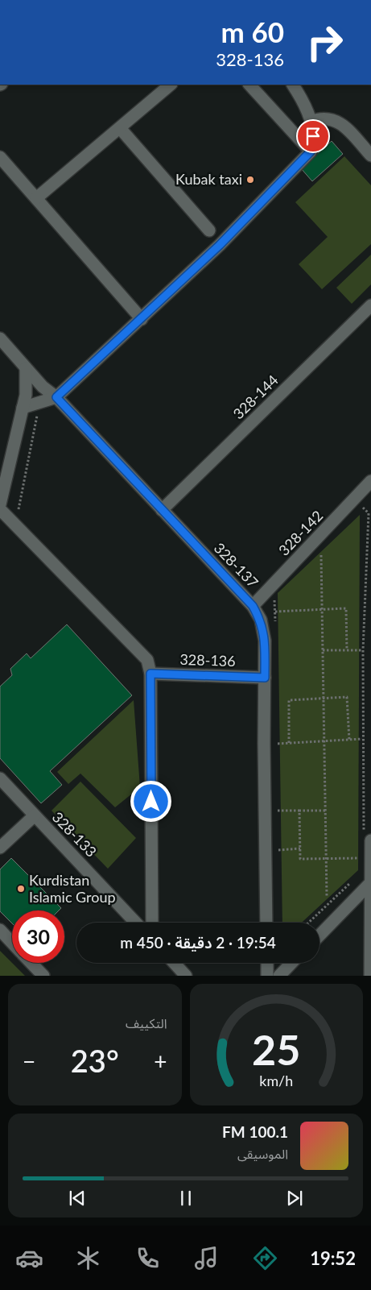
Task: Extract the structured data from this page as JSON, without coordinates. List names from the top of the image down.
{
  "streets": {
    "street": [
      "328-144",
      "328-142",
      "328-137",
      "328-136",
      "328-133"
    ]
  },
  "crossings": [
    ["328-144", "328-137"],
    ["328-142", "328-137"],
    ["328-137", "328-136"]
  ],
  "places": ["Kubak taxi", "Kurdistan Islamic Group"],
  "page": {
    "turn": ["60 m", "328-136"],
    "limit": "30",
    "trip": "19:54 · 2 دقيقة · 450 m",
    "tile": "التكييف",
    "heat": ["−", "23°", "+"],
    "song": ["100.1 FM", "الموسيقى"],
    "tabs": "19:52",
    "gauge": ["25", "km/h"]
  }
}
